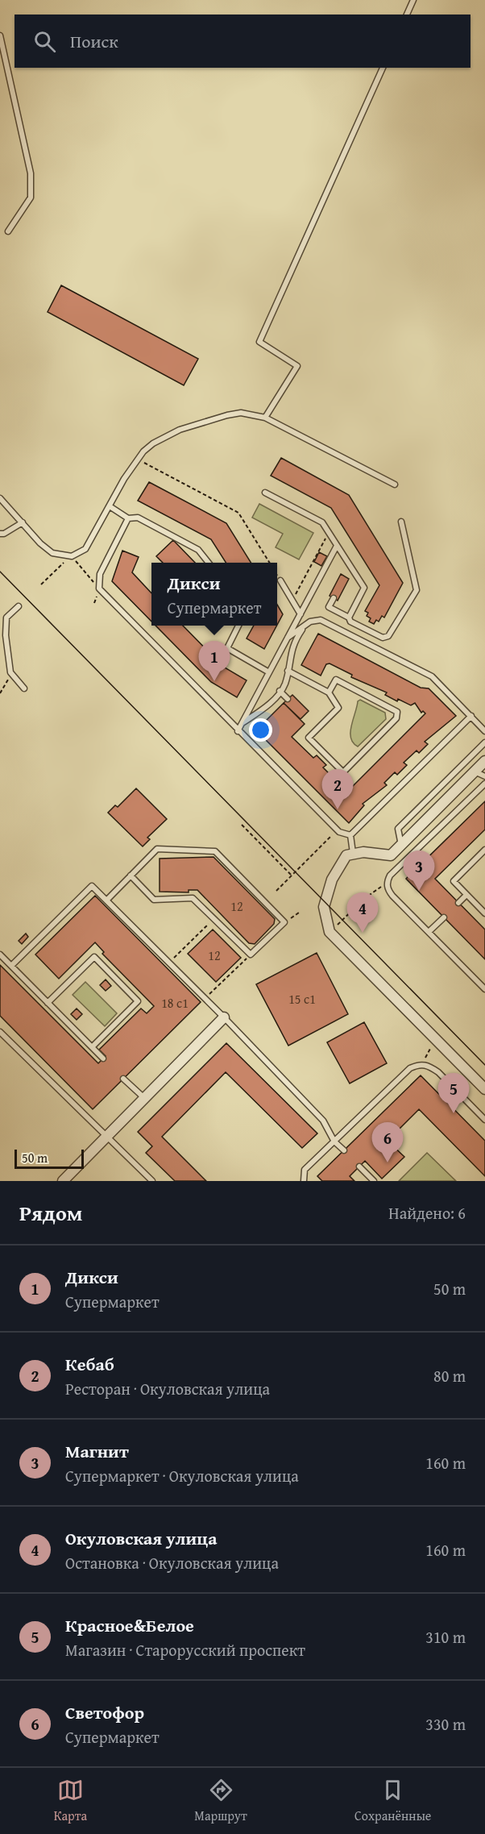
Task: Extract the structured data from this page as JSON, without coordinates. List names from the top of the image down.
{
  "house_numbers": [
    "12",
    "12",
    "15 с1",
    "18 с1"
  ],
  "scale_bar": "50 m",
  "page": {
    "search": "Поиск",
    "popup": ["Дикси", "Супермаркет"],
    "pins": [
      "1",
      "2",
      "3",
      "4",
      "5",
      "6"
    ],
    "scale": "50 m",
    "heading": ["Рядом", "Найдено: 6"],
    "list": [
      {
        "mark": "1",
        "name": "Дикси",
        "note": "Супермаркет",
        "value": "50 m"
      },
      {
        "mark": "2",
        "name": "Кебаб",
        "note": "Ресторан · Окуловская улица",
        "value": "80 m"
      },
      {
        "mark": "3",
        "name": "Магнит",
        "note": "Супермаркет · Окуловская улица",
        "value": "160 m"
      },
      {
        "mark": "4",
        "name": "Окуловская улица",
        "note": "Остановка · Окуловская улица",
        "value": "160 m"
      },
      {
        "mark": "5",
        "name": "Красное&Белое",
        "note": "Магазин · Старорусский проспект",
        "value": "310 m"
      },
      {
        "mark": "6",
        "name": "Светофор",
        "note": "Супермаркет",
        "value": "330 m"
      }
    ],
    "nav": ["Карта", "Маршрут", "Сохранённые"]
  }
}
